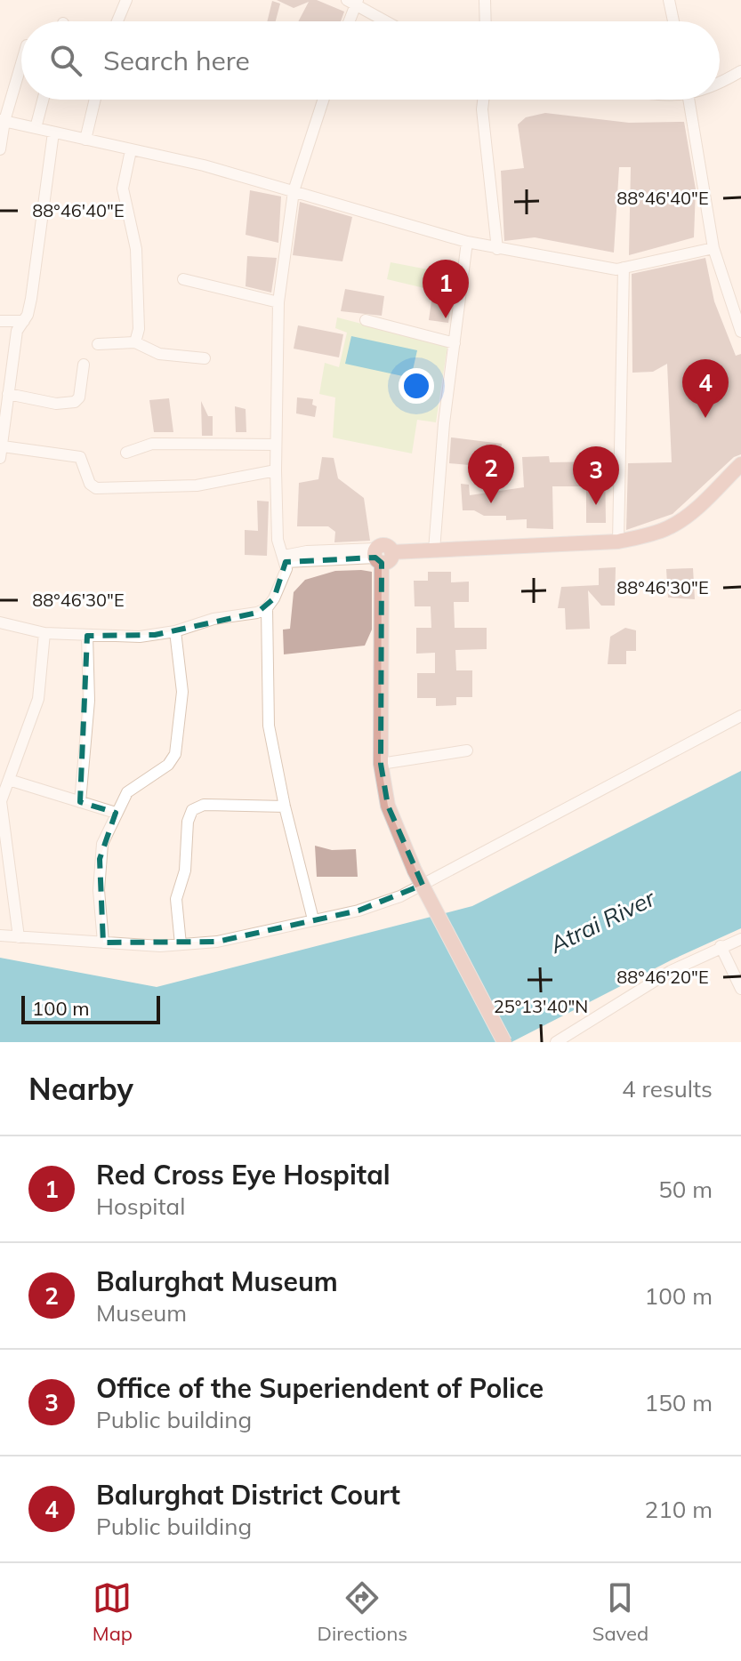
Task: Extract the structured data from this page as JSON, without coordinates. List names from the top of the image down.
{
  "water": ["Atrai River"],
  "scale_bar": "100 m",
  "page": {
    "search": "Search here",
    "pins": [
      "1",
      "4",
      "2",
      "3"
    ],
    "scale": "100 m",
    "heading": ["Nearby", "4 results"],
    "list": [
      {
        "mark": "1",
        "name": "Red Cross Eye Hospital",
        "note": "Hospital",
        "value": "50 m"
      },
      {
        "mark": "2",
        "name": "Balurghat Museum",
        "note": "Museum",
        "value": "100 m"
      },
      {
        "mark": "3",
        "name": "Office of the Superiendent of Police",
        "note": "Public building",
        "value": "150 m"
      },
      {
        "mark": "4",
        "name": "Balurghat District Court",
        "note": "Public building",
        "value": "210 m"
      }
    ],
    "nav": ["Map", "Directions", "Saved"]
  },
  "coordinates": [
    "88°46'40\"E",
    "88°46'30\"E",
    "88°46'20\"E",
    "25°13'40\"N"
  ]
}
